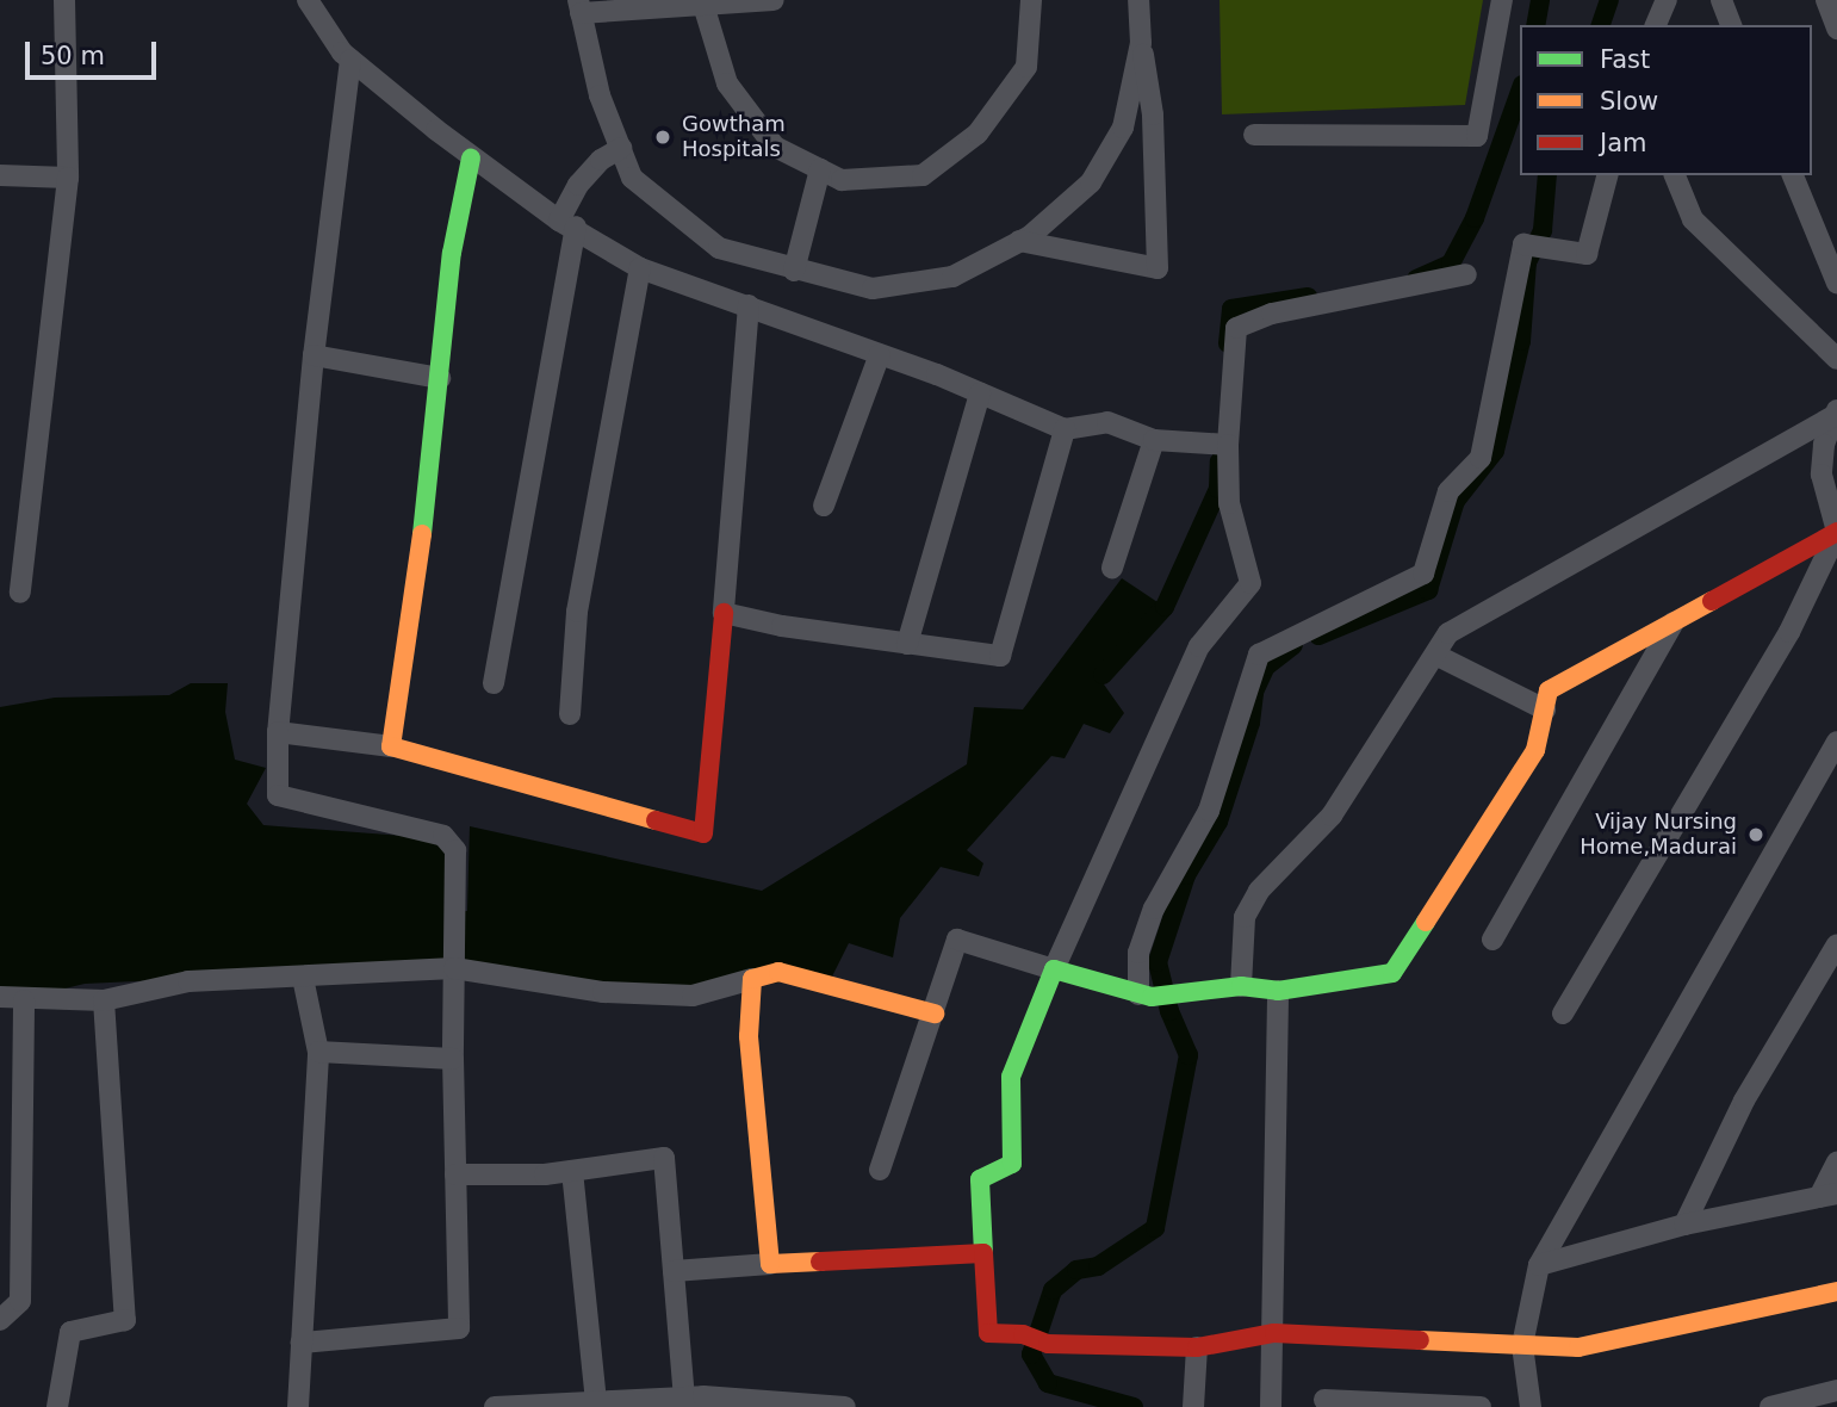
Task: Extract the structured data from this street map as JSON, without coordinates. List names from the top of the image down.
{
  "places": ["Gowtham Hospitals", "Vijay Nursing Home,Madurai"],
  "legend": ["Fast", "Slow", "Jam"],
  "scale_bar": "50 m"
}
